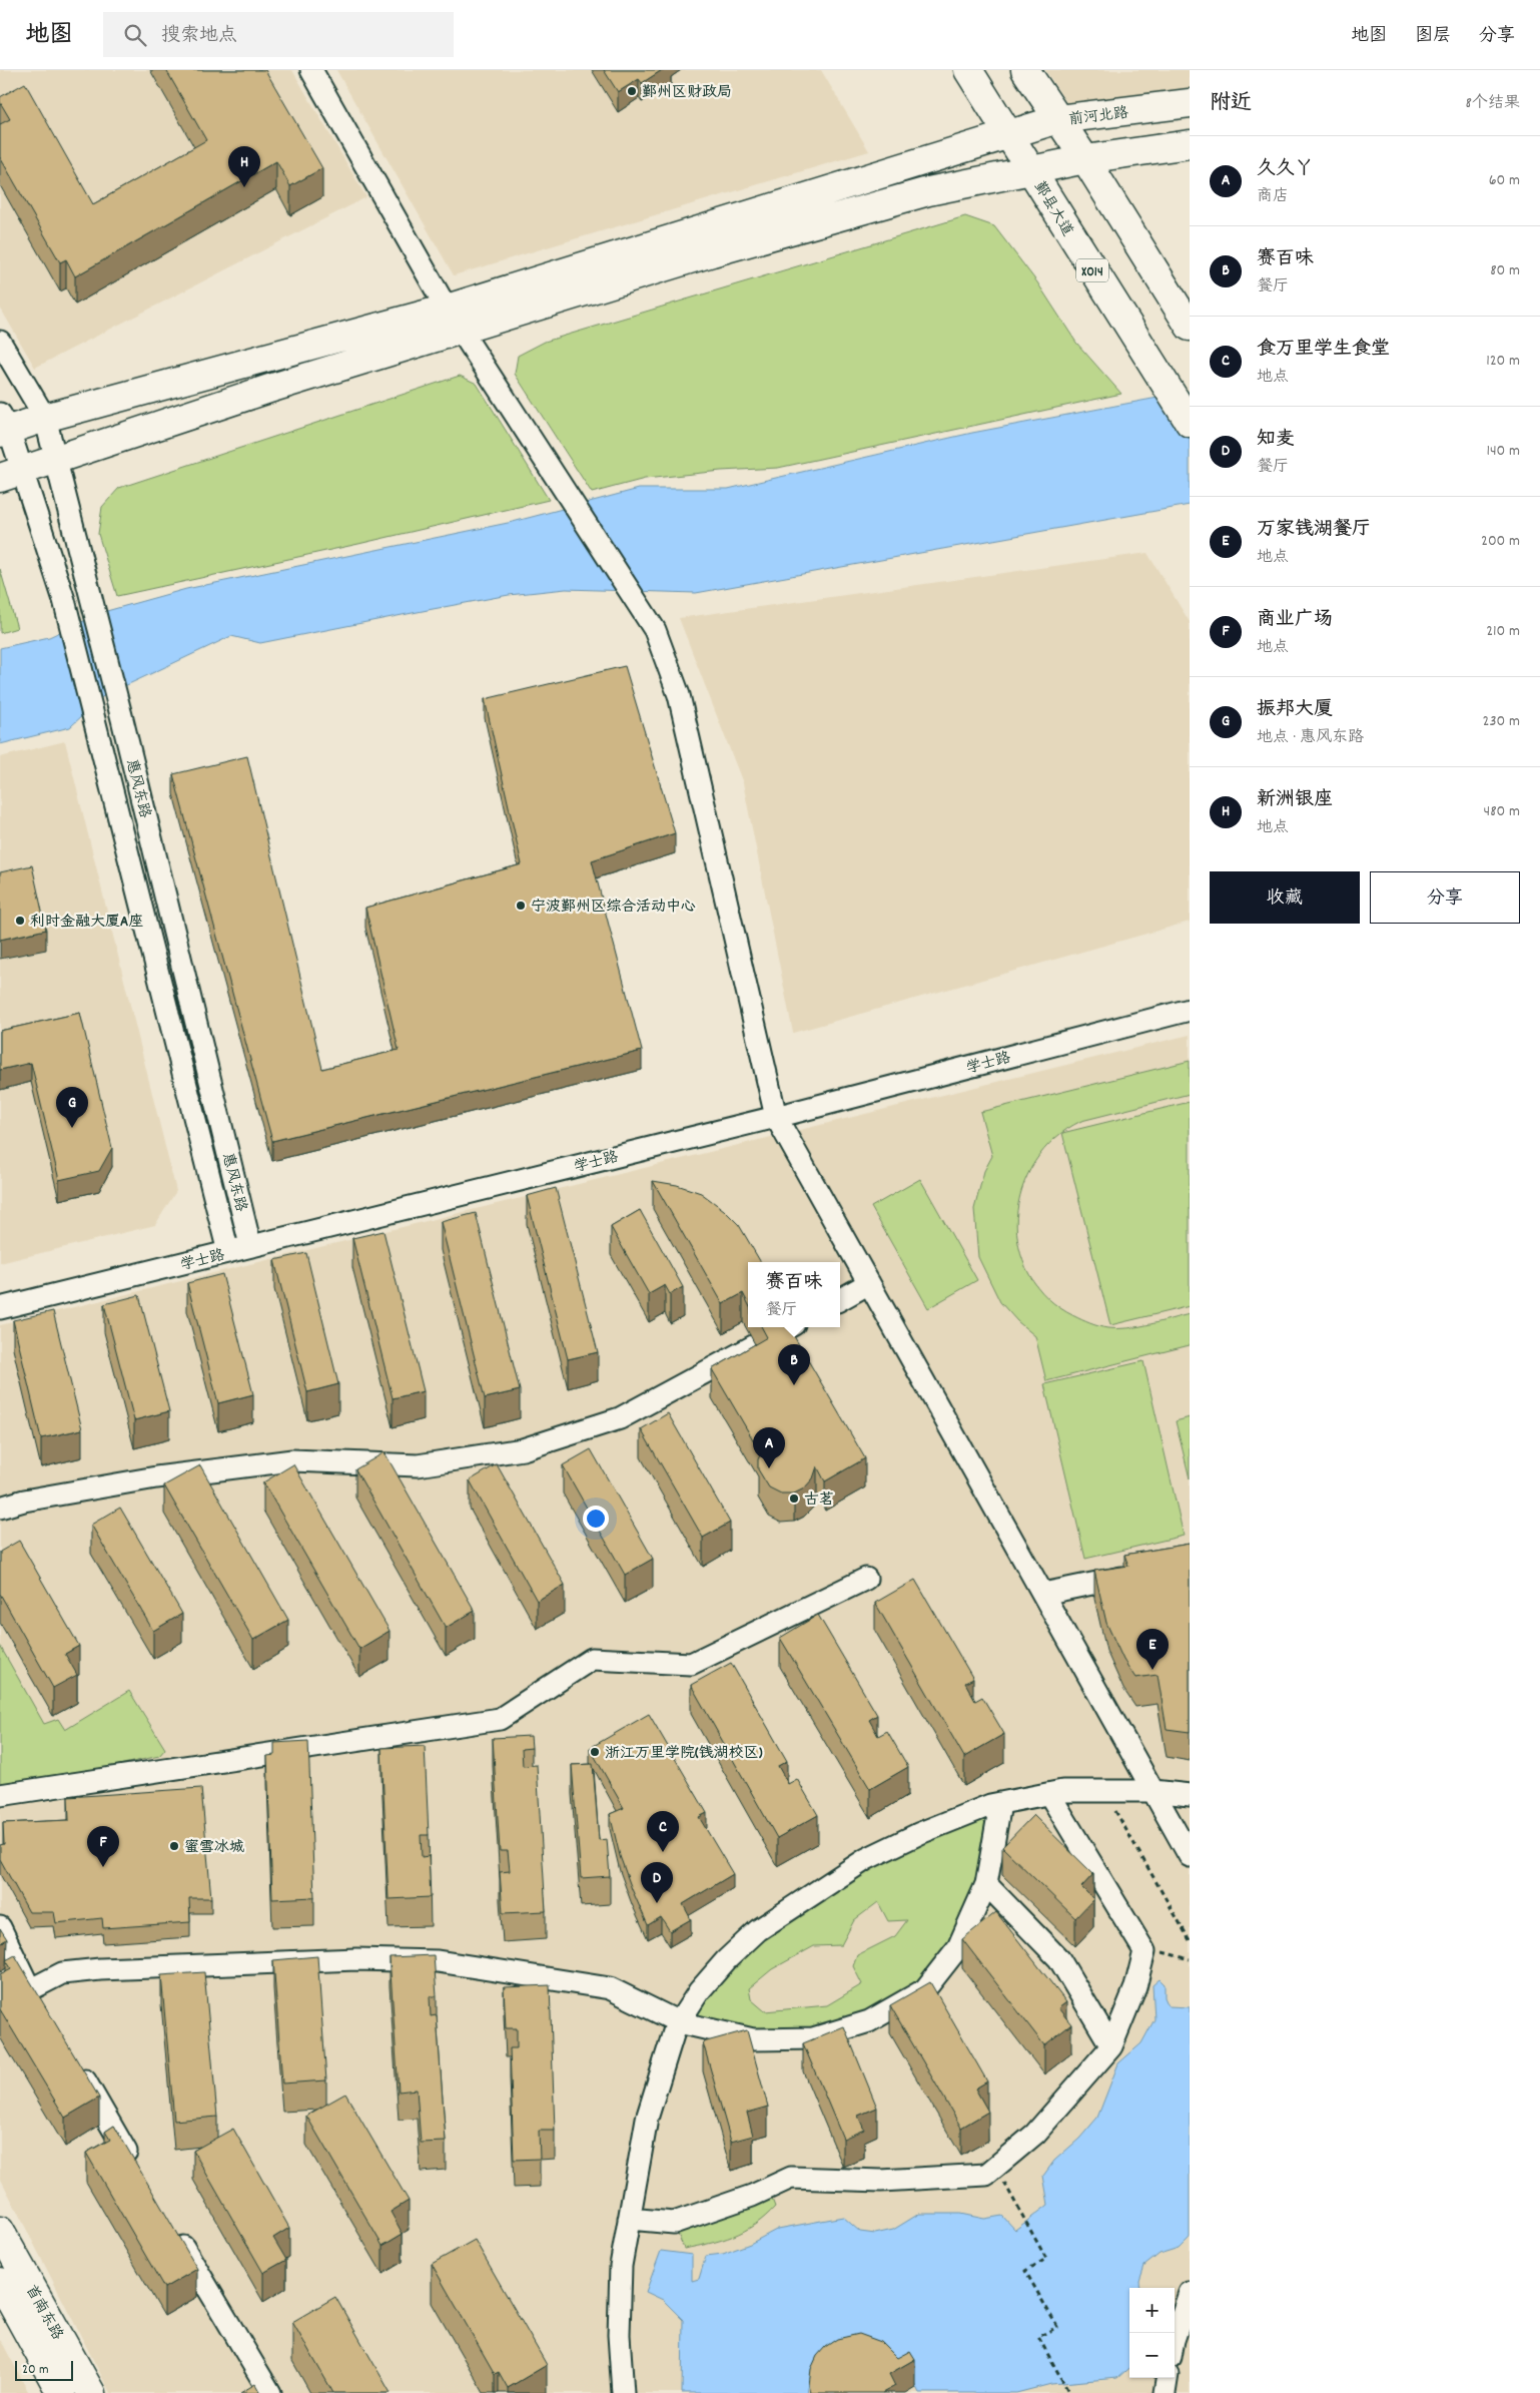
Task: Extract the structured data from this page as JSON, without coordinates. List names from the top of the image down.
{
  "streets": {
    "main road": [
      "前河北路",
      "鄞县大道",
      "X014",
      "首南东路"
    ],
    "street": ["惠风东路", "学士路"]
  },
  "crossings": [
    ["前河北路", "鄞县大道"],
    ["惠风东路", "学士路"]
  ],
  "places": [
    "鄞州区财政局",
    "宁波鄞州区综合活动中心",
    "利时金融大厦A座",
    "古茗",
    "浙江万里学院(钱湖校区)",
    "蜜雪冰城"
  ],
  "scale_bar": "20 m",
  "page": {
    "header": "地图",
    "search": "搜索地点",
    "nav": ["地图", "图层", "分享"],
    "heading": ["附近", "8个结果"],
    "list": [
      {
        "mark": "A",
        "name": "久久丫",
        "note": "商店",
        "value": "60 m"
      },
      {
        "mark": "B",
        "name": "赛百味",
        "note": "餐厅",
        "value": "80 m"
      },
      {
        "mark": "C",
        "name": "食万里学生食堂",
        "note": "地点",
        "value": "120 m"
      },
      {
        "mark": "D",
        "name": "知麦",
        "note": "餐厅",
        "value": "140 m"
      },
      {
        "mark": "E",
        "name": "万家钱湖餐厅",
        "note": "地点",
        "value": "200 m"
      },
      {
        "mark": "F",
        "name": "商业广场",
        "note": "地点",
        "value": "210 m"
      },
      {
        "mark": "G",
        "name": "振邦大厦",
        "note": "地点 · 惠风东路",
        "value": "230 m"
      },
      {
        "mark": "H",
        "name": "新洲银座",
        "note": "地点",
        "value": "480 m"
      }
    ],
    "pins": [
      "H",
      "G",
      "B",
      "A",
      "E",
      "C",
      "F",
      "D"
    ],
    "buttons": ["收藏", "分享"],
    "popup": ["赛百味", "餐厅"],
    "map_buttons": ["+", "−"],
    "scale": "20 m"
  }
}
